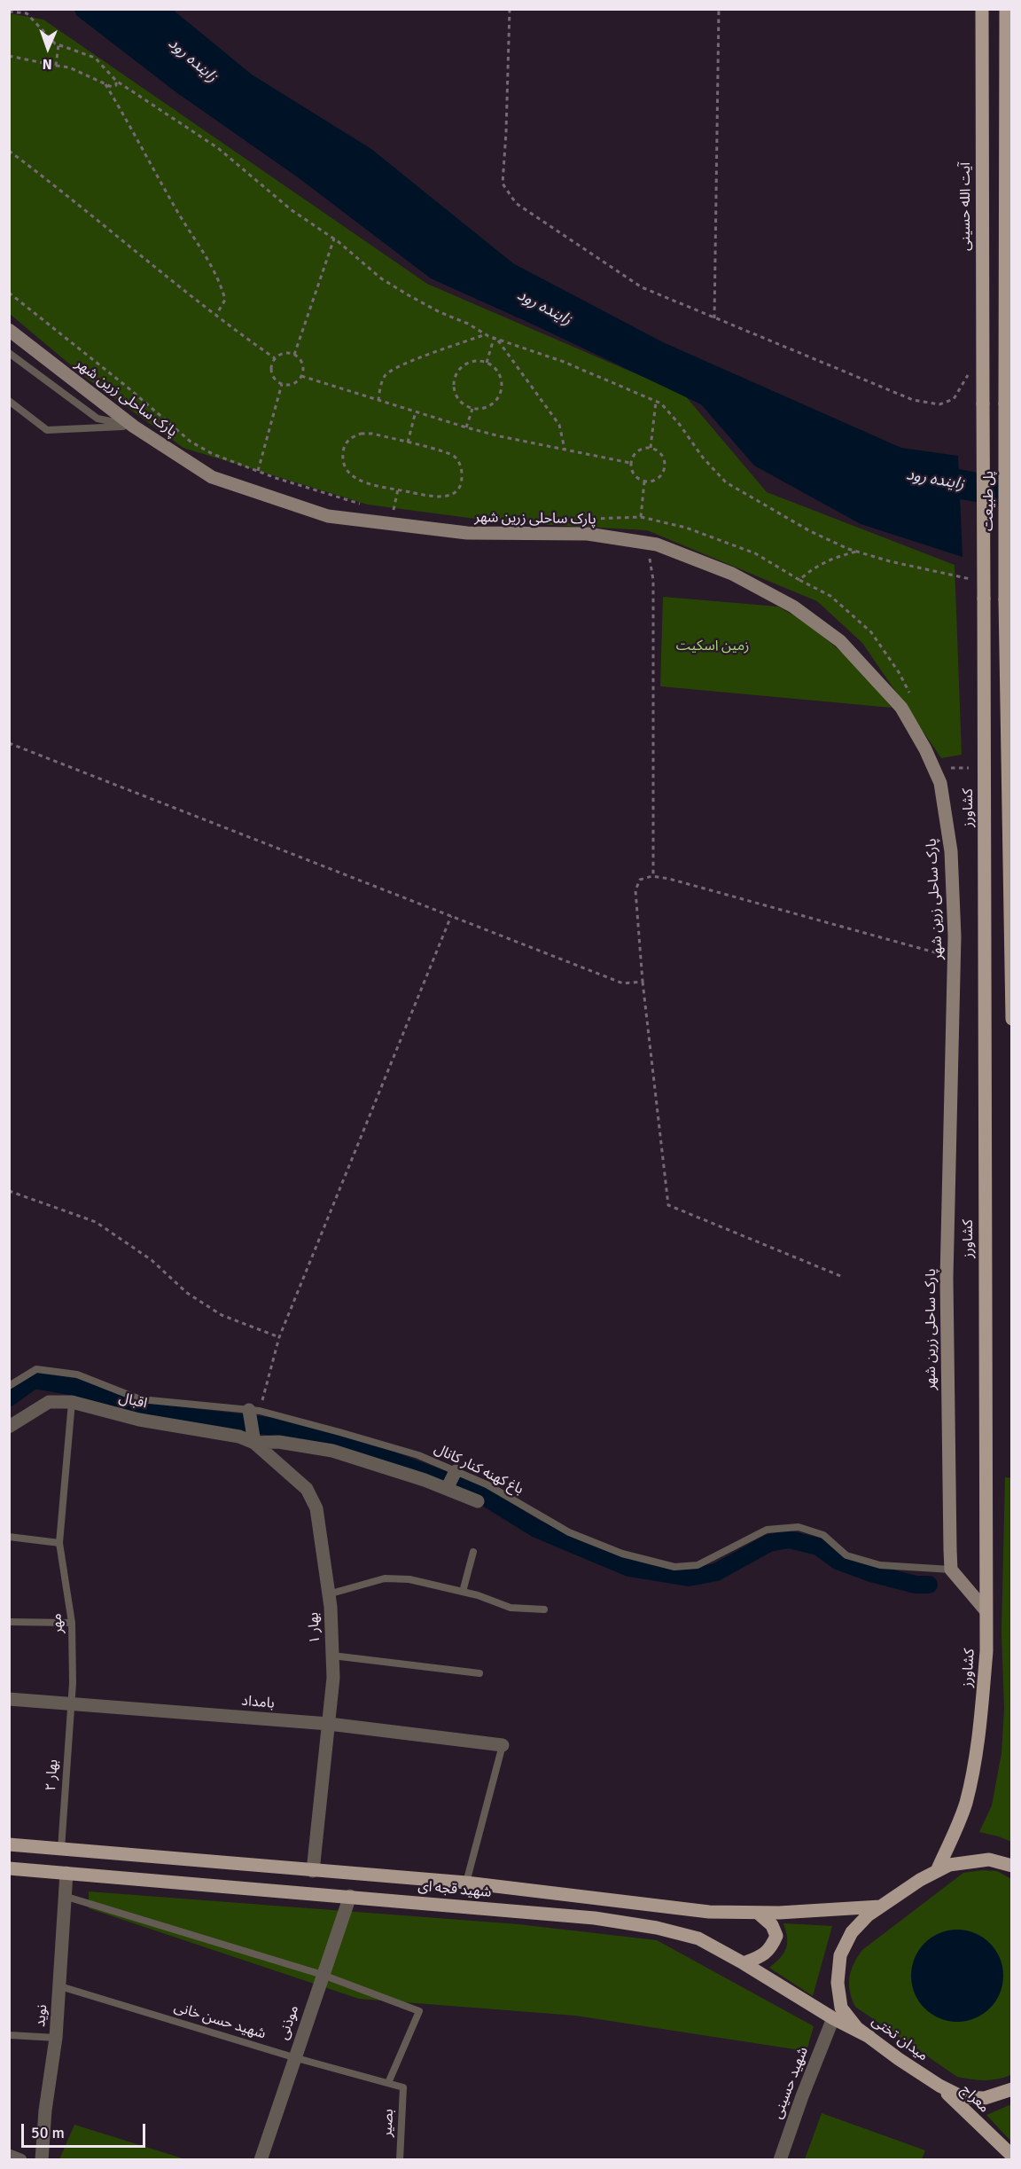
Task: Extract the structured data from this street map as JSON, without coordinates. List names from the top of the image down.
{
  "streets": {
    "main road": [
      "آیت الله حسینی",
      "پل طبیعت",
      "کشاورز",
      "شهید قجه ای",
      "میدان تختی",
      "معراج"
    ],
    "street": [
      "پارک ساحلی زرین شهر",
      "اقبال",
      "بهار ۱",
      "بامداد",
      "نوید",
      "موذنی",
      "شهید حسینی"
    ],
    "lane": [
      "باغ کهنه کنار کانال",
      "مهر",
      "بهار ۲",
      "شهید حسن خانی",
      "بصیر"
    ]
  },
  "crossings": [
    ["آیت الله حسینی", "پل طبیعت"],
    ["پارک ساحلی زرین شهر", "باغ کهنه کنار کانال"],
    ["پل طبیعت", "کشاورز"],
    ["کشاورز", "میدان تختی"],
    ["اقبال", "مهر"],
    ["اقبال", "بهار ۱"],
    ["مهر", "بامداد"],
    ["مهر", "بهار ۲"],
    ["بهار ۱", "بامداد"],
    ["بهار ۱", "شهید قجه ای"],
    ["بامداد", "بهار ۲"],
    ["بهار ۲", "شهید قجه ای"],
    ["شهید قجه ای", "نوید"],
    ["شهید قجه ای", "موذنی"],
    ["شهید قجه ای", "میدان تختی"],
    ["شهید قجه ای", "شهید حسینی"],
    ["نوید", "شهید حسن خانی"],
    ["شهید حسن خانی", "موذنی"],
    ["شهید حسن خانی", "بصیر"],
    ["میدان تختی", "معراج"]
  ],
  "water": ["زاینده رود"],
  "parks": ["زمین اسکیت"],
  "scale_bar": "50 m",
  "north": "bottom"
}
